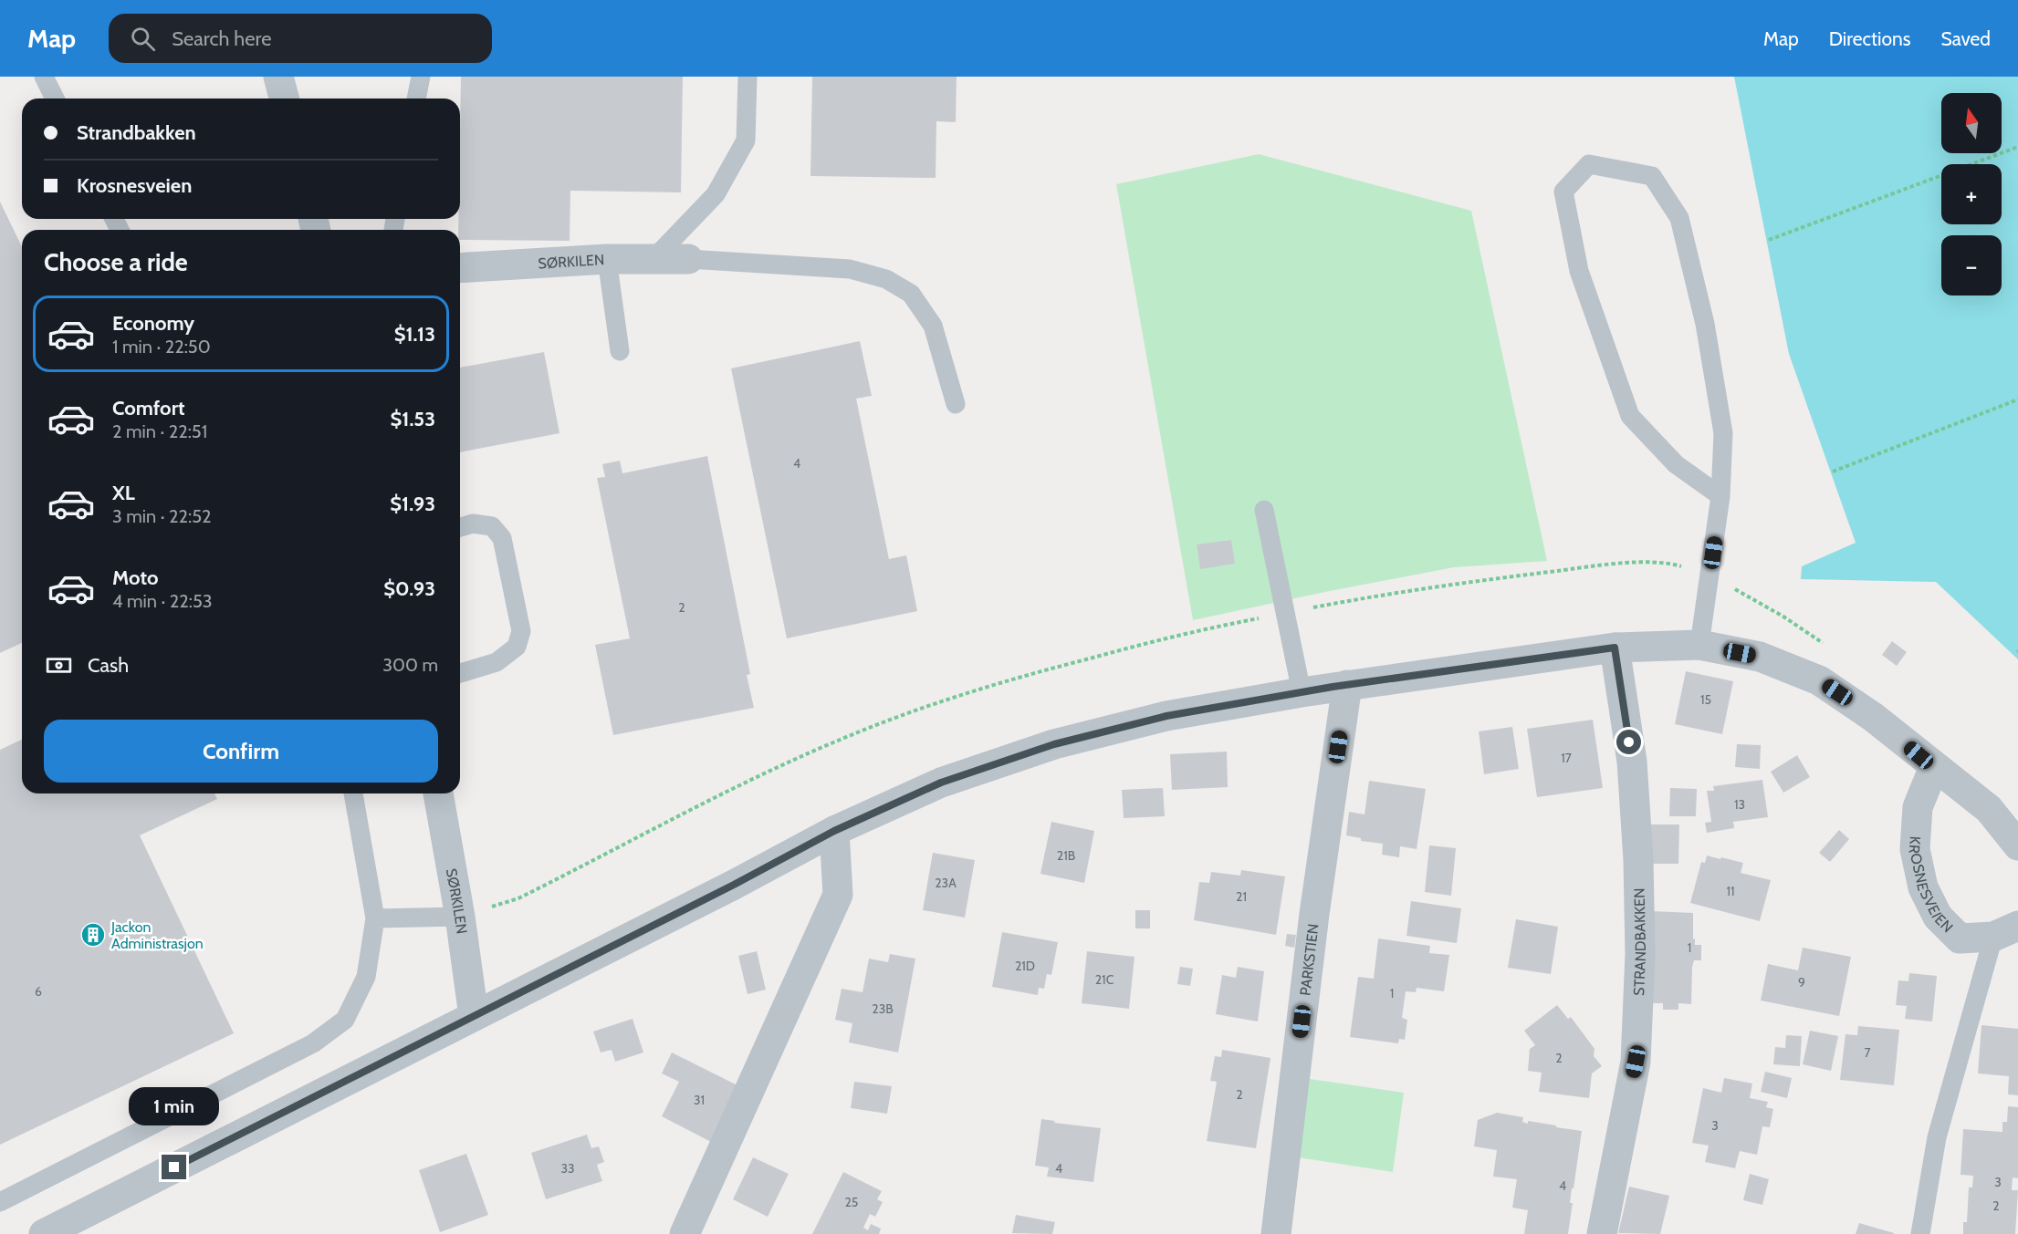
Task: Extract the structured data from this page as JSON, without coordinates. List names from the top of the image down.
{
  "streets": {
    "street": [
      "SØRKILEN",
      "KROSNESVEIEN",
      "STRANDBAKKEN",
      "PARKSTIEN"
    ]
  },
  "places": {
    "building": ["Jackon Administrasjon"]
  },
  "house_numbers": [
    "4",
    "2",
    "15",
    "17",
    "13",
    "21B",
    "23A",
    "11",
    "21",
    "1",
    "21D",
    "21C",
    "9",
    "6",
    "1",
    "23B",
    "7",
    "2",
    "2",
    "31",
    "3",
    "33",
    "4",
    "3",
    "4",
    "25",
    "2"
  ],
  "north": "top",
  "page": {
    "header": "Map",
    "search": "Search here",
    "nav": ["Map", "Directions", "Saved"],
    "map_buttons": ["+", "−"],
    "banner": ["Strandbakken", "Krosnesveien"],
    "heading": "Choose a ride",
    "list": [
      {
        "name": "Economy",
        "note": "1 min · 22:50",
        "value": "$1.13"
      },
      {
        "name": "Comfort",
        "note": "2 min · 22:51",
        "value": "$1.53"
      },
      {
        "name": "XL",
        "note": "3 min · 22:52",
        "value": "$1.93"
      },
      {
        "name": "Moto",
        "note": "4 min · 22:53",
        "value": "$0.93"
      }
    ],
    "pay": ["Cash", "300 m"],
    "buttons": "Confirm",
    "bubble": "1 min"
  }
}
